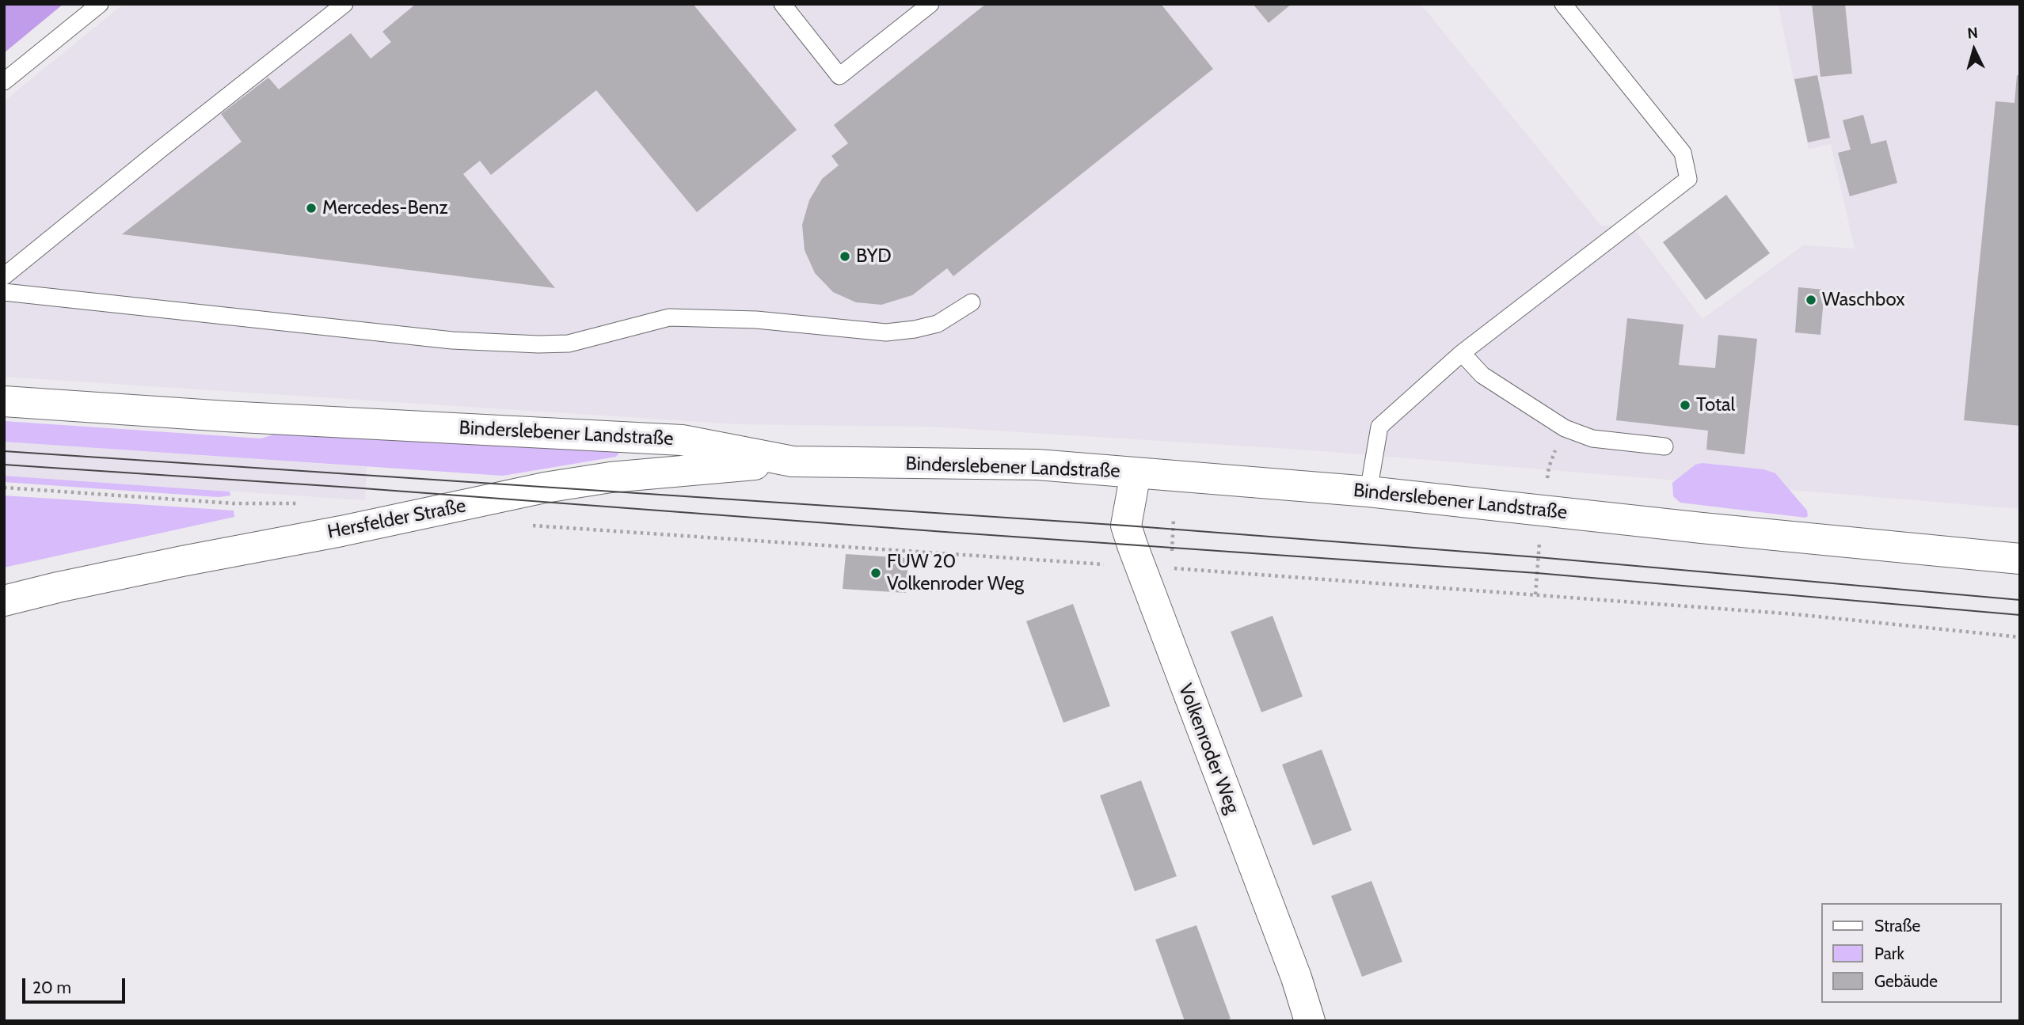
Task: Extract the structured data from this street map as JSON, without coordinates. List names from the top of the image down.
{
  "streets": {
    "main road": ["Binderslebener Landstraße", "Hersfelder Straße", "Volkenroder Weg"]
  },
  "crossings": [
    ["Binderslebener Landstraße", "Hersfelder Straße"],
    ["Binderslebener Landstraße", "Volkenroder Weg"]
  ],
  "places": [
    "Mercedes-Benz",
    "BYD",
    "Waschbox",
    "Total",
    "FUW 20 Volkenroder Weg"
  ],
  "legend": ["Straße", "Park", "Gebäude"],
  "scale_bar": "20 m",
  "north": "top"
}
